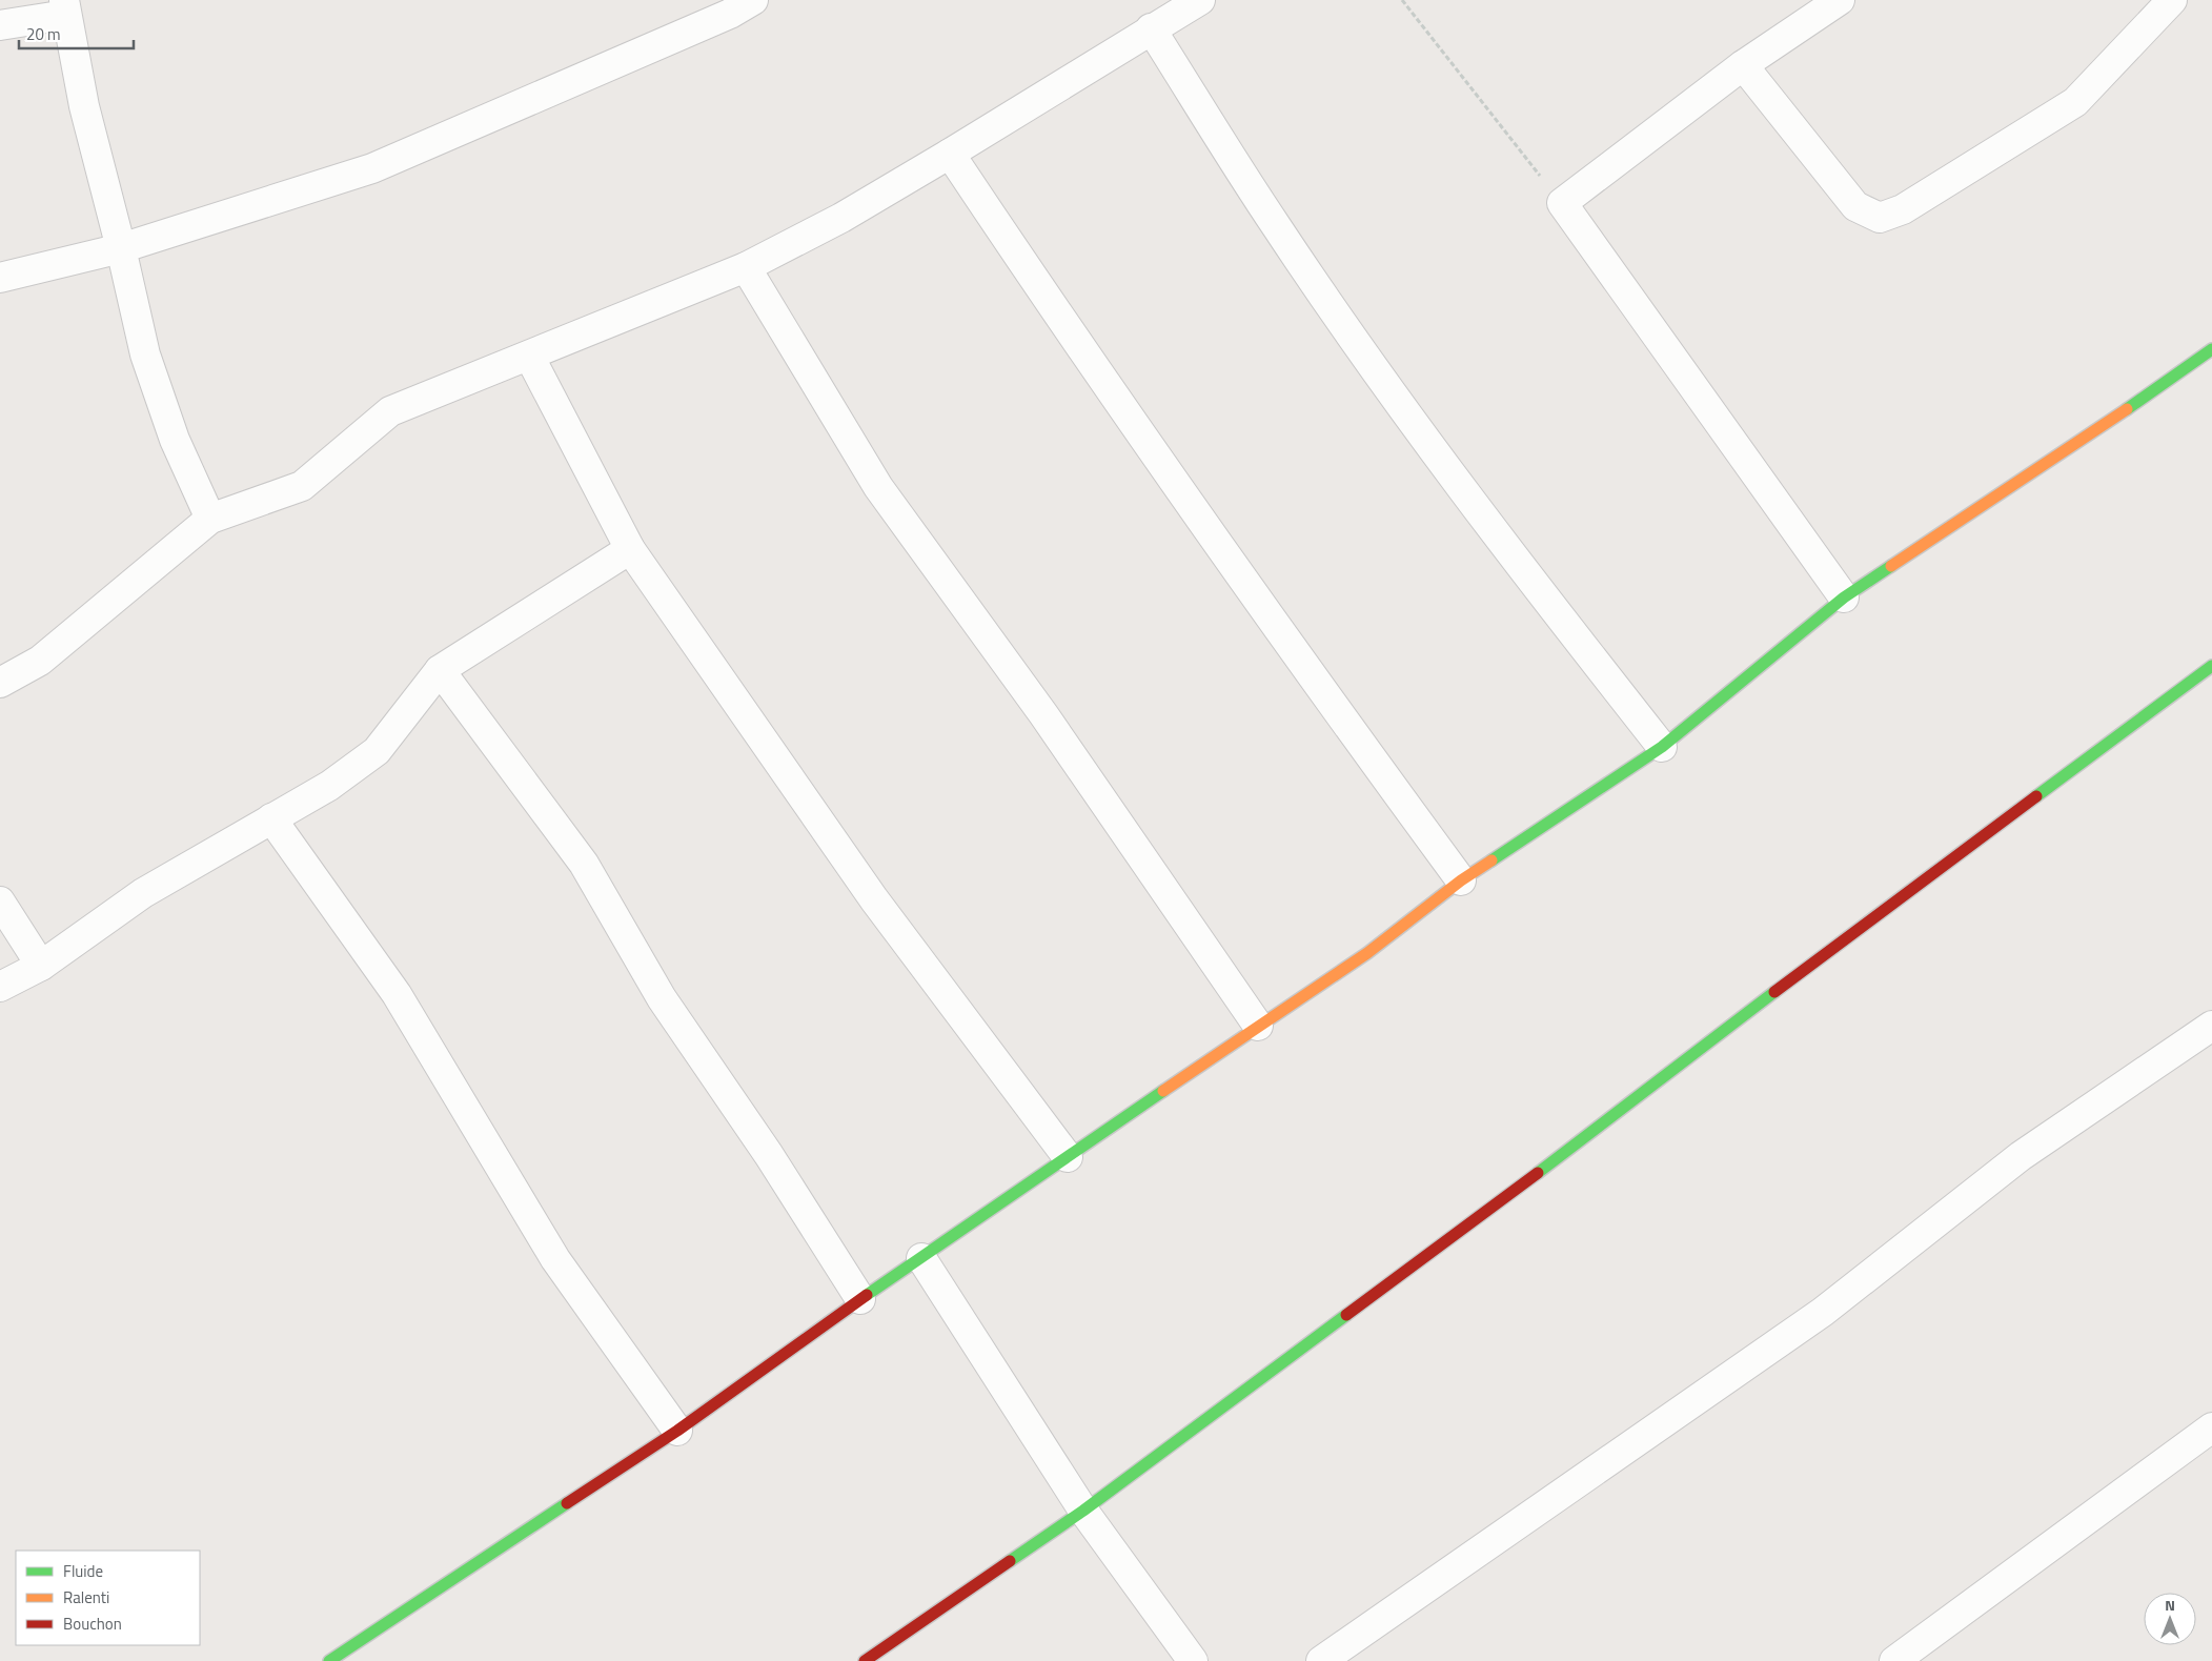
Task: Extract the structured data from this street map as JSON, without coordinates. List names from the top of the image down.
{
  "legend": ["Fluide", "Ralenti", "Bouchon"],
  "scale_bar": "20 m",
  "north": "top"
}
